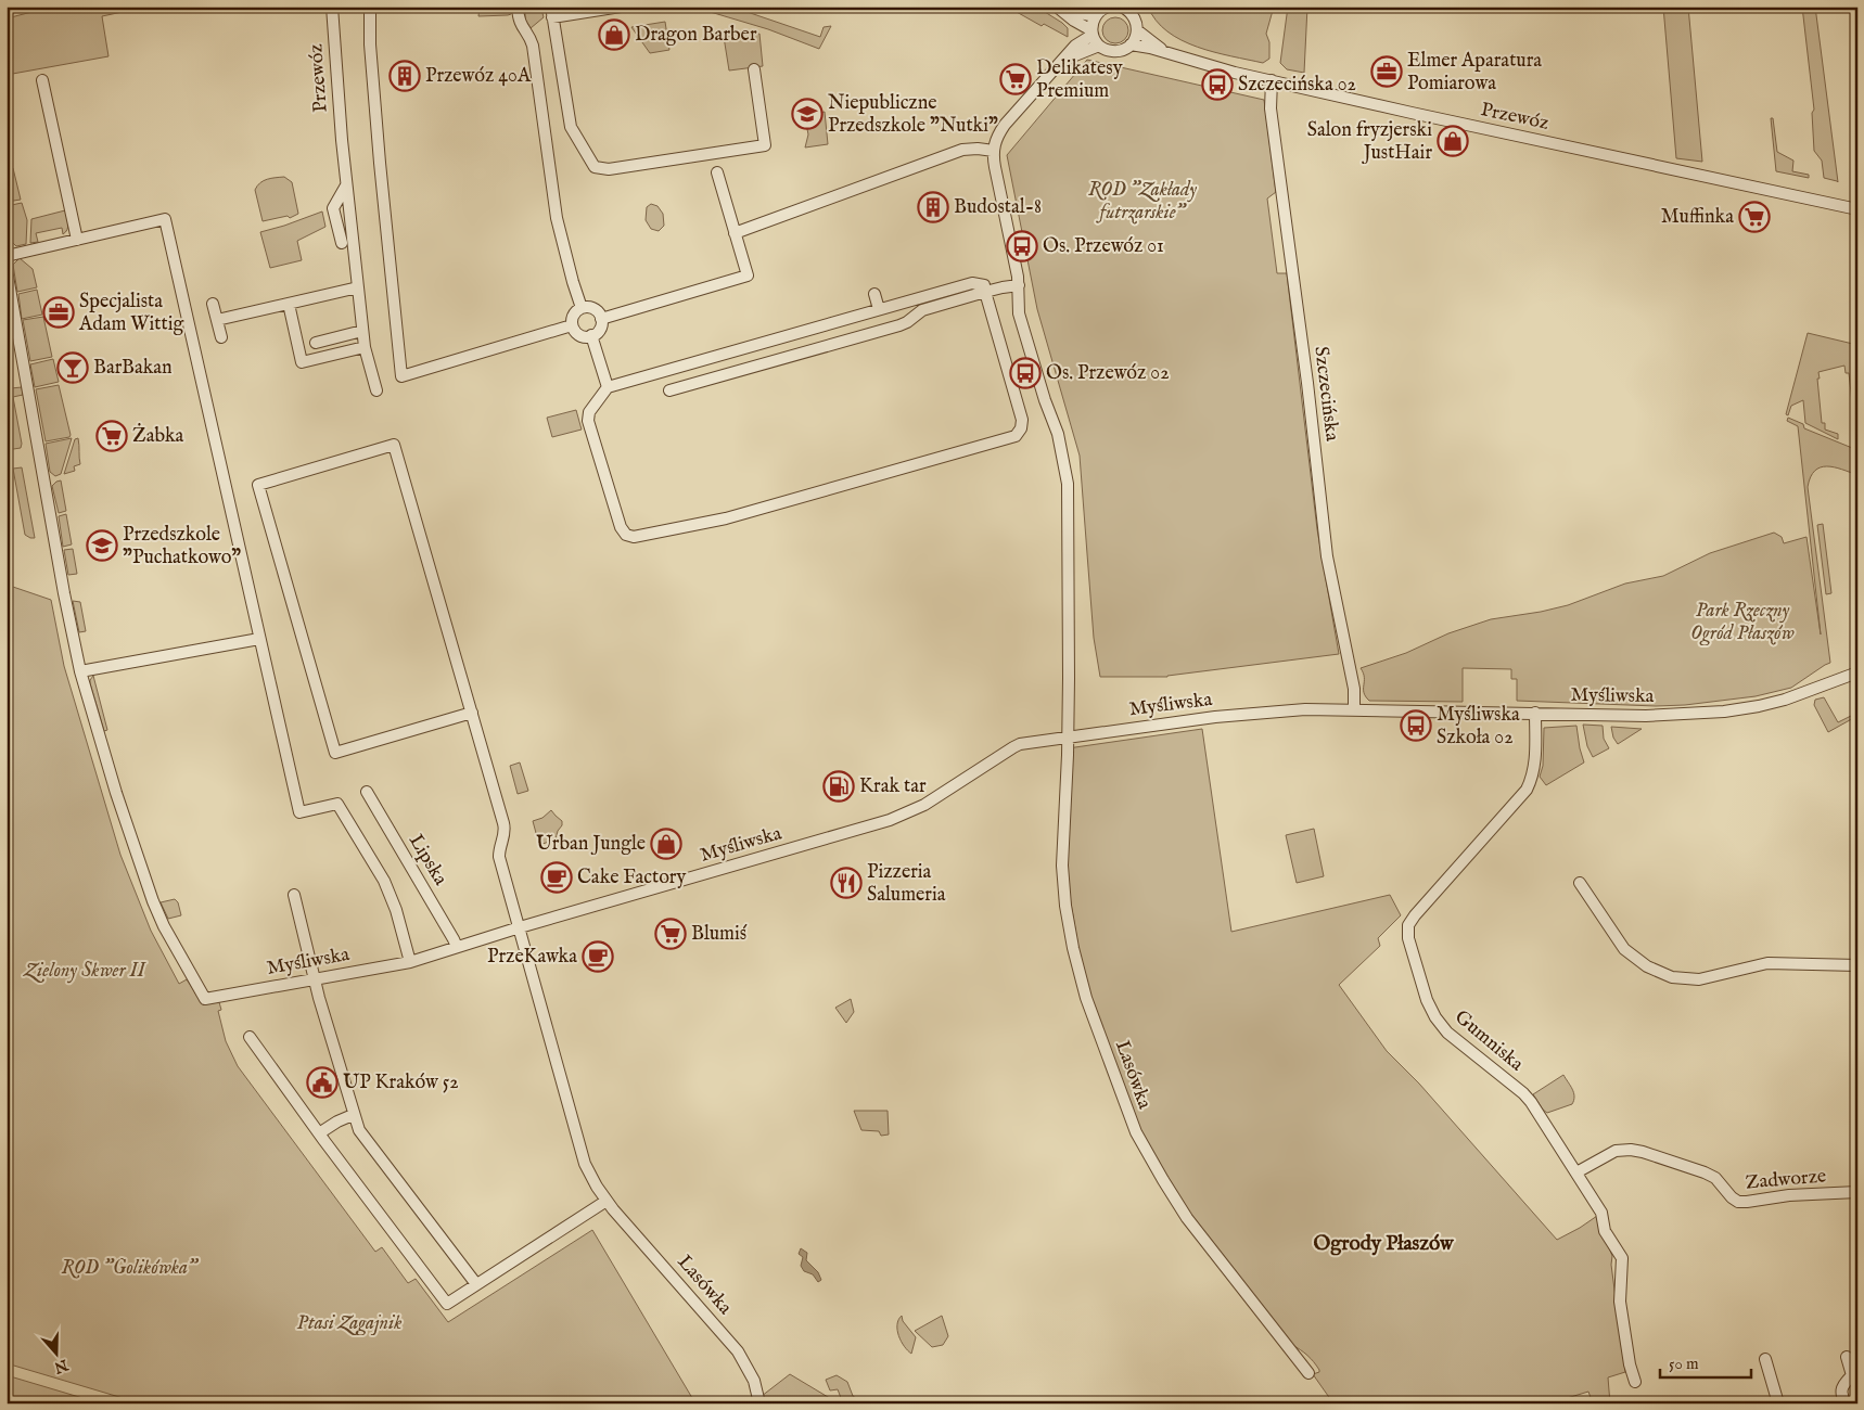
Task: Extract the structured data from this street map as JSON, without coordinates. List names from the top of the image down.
{
  "streets": {
    "street": [
      "Przewóz",
      "Szczecińska",
      "Myśliwska",
      "Lipska",
      "Gumniska",
      "Lasówka",
      "Zadworze"
    ]
  },
  "crossings": [
    ["Przewóz", "Szczecińska"],
    ["Szczecińska", "Myśliwska"],
    ["Myśliwska", "Lipska"],
    ["Myśliwska", "Gumniska"],
    ["Myśliwska", "Lasówka"],
    ["Gumniska", "Zadworze"]
  ],
  "districts": ["Ogrody Płaszów"],
  "parks": [
    "ROD \"Zakłady futrzarskie\"",
    "Park Rzeczny Ogród Płaszów",
    "Zielony Skwer II",
    "ROD \"Golikówka\"",
    "Ptasi Zagajnik"
  ],
  "places": {
    "shop": ["Dragon Barber", "Salon fryzjerski JustHair", "Urban Jungle"],
    "office": ["Elmer Aparatura Pomiarowa", "Specjalista Adam Wittig"],
    "building": ["Przewóz 40A", "Budostal-8"],
    "supermarket": [
      "Delikatesy Premium",
      "Muffinka",
      "Żabka",
      "Blumiś"
    ],
    "bus stop": [
      "Szczecińska 02",
      "Os. Przewóz 01",
      "Os. Przewóz 02",
      "Myśliwska Szkoła 02"
    ],
    "school or university": ["Niepubliczne Przedszkole \"Nutki\"", "Przedszkole \"Puchatkowo\""],
    "bar": ["BarBakan"],
    "fuel station": ["Krak tar"],
    "cafe": ["Cake Factory", "PrzeKawka"],
    "restaurant": ["Pizzeria Salumeria"],
    "public building": ["UP Kraków 52"]
  },
  "scale_bar": "50 m",
  "north": "bottom"
}
